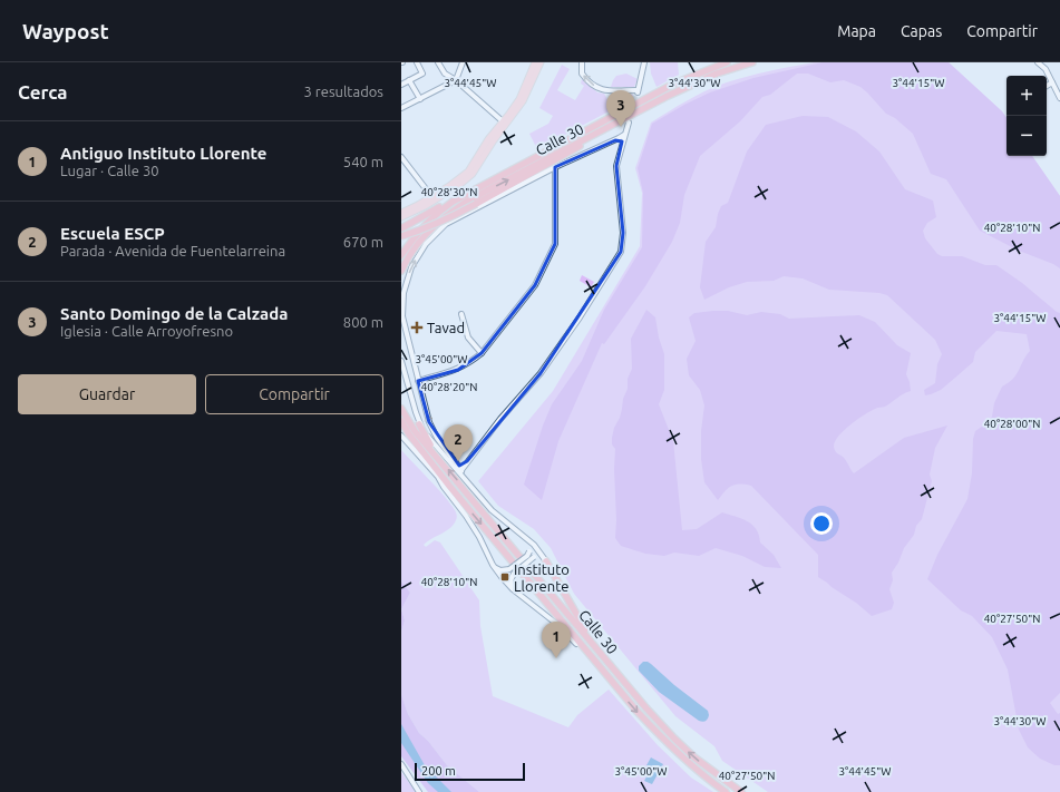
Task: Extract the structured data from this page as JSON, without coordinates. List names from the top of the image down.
{
  "streets": {
    "highway": ["Calle 30"]
  },
  "places": {
    "health": ["Tavad"],
    "transit": ["Instituto Llorente"]
  },
  "scale_bar": "200 m",
  "page": {
    "header": "Waypost",
    "nav": ["Mapa", "Capas", "Compartir"],
    "heading": ["Cerca", "3 resultados"],
    "map_buttons": ["+", "−"],
    "pins": ["3", "2", "1"],
    "list": [
      {
        "mark": "1",
        "name": "Antiguo Instituto Llorente",
        "note": "Lugar · Calle 30",
        "value": "540 m"
      },
      {
        "mark": "2",
        "name": "Escuela ESCP",
        "note": "Parada · Avenida de Fuentelarreina",
        "value": "670 m"
      },
      {
        "mark": "3",
        "name": "Santo Domingo de la Calzada",
        "note": "Iglesia · Calle Arroyofresno",
        "value": "800 m"
      }
    ],
    "buttons": ["Guardar", "Compartir"],
    "scale": "200 m"
  },
  "coordinates": [
    "3°44'45\"W",
    "3°44'30\"W",
    "3°44'15\"W",
    "40°28'30\"N",
    "40°28'10\"N",
    "3°45'00\"W",
    "40°28'20\"N",
    "40°28'00\"N",
    "40°27'50\"N"
  ]
}
